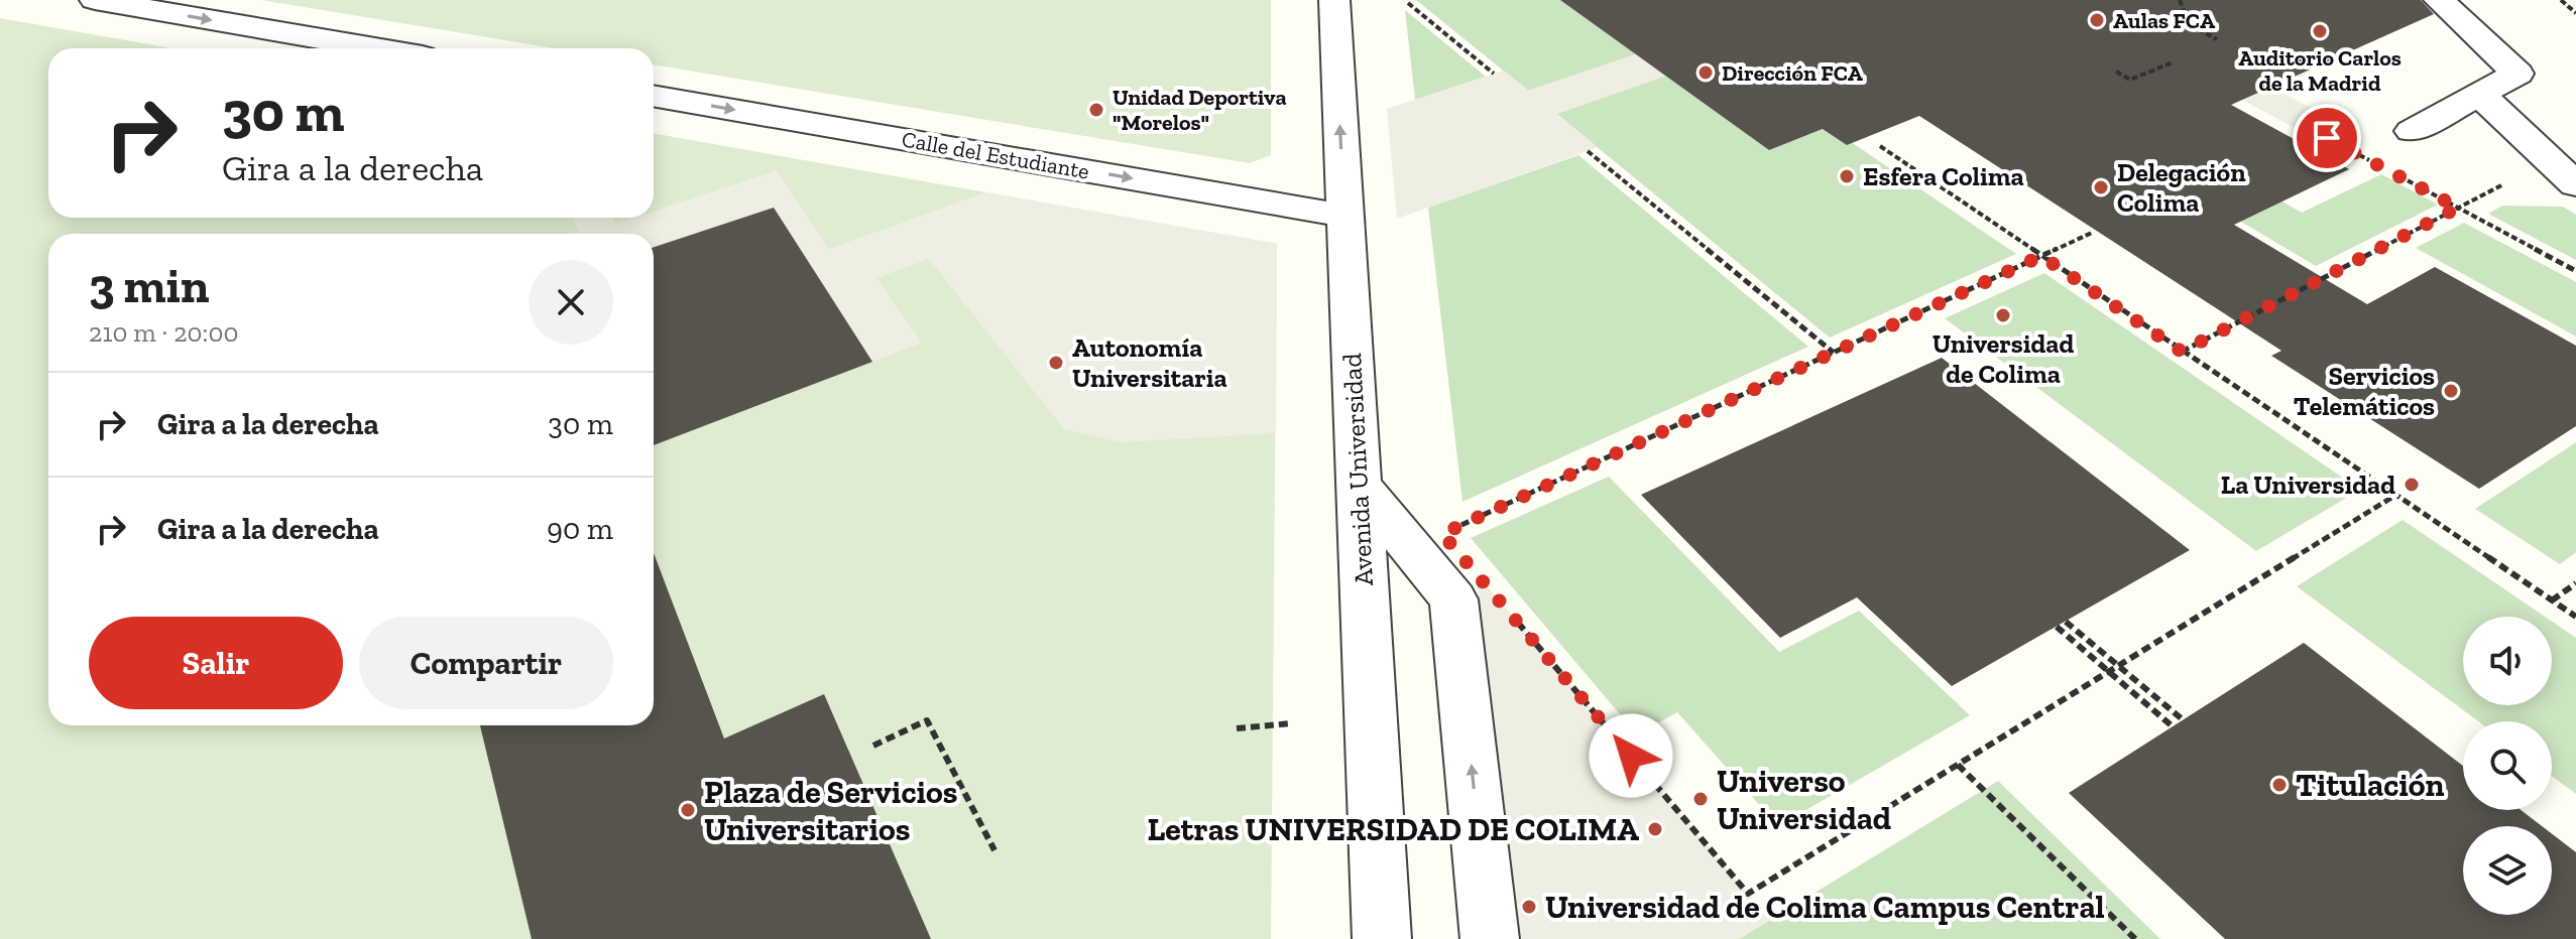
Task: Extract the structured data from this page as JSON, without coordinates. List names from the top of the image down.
{
  "streets": {
    "street": ["Calle del Estudiante", "Avenida Universidad"]
  },
  "crossings": [
    ["Calle del Estudiante", "Avenida Universidad"]
  ],
  "one_way": ["Calle del Estudiante"],
  "places": [
    "Aulas FCA",
    "Auditorio Carlos de la Madrid",
    "Dirección FCA",
    "Unidad Deportiva \"Morelos\"",
    "Esfera Colima",
    "Delegación Colima",
    "Universidad de Colima",
    "Autonomía Universitaria",
    "Servicios Telemáticos",
    "La Universidad",
    "Titulación",
    "Universo Universidad",
    "Plaza de Servicios Universitarios",
    "Letras UNIVERSIDAD DE COLIMA",
    "Universidad de Colima Campus Central"
  ],
  "page": {
    "turn": ["30 m", "Gira a la derecha"],
    "heading": ["3 min", "210 m · 20:00"],
    "list": [
      {
        "name": "Gira a la derecha",
        "value": "30 m"
      },
      {
        "name": "Gira a la derecha",
        "value": "90 m"
      }
    ],
    "buttons": ["Salir", "Compartir"]
  }
}
